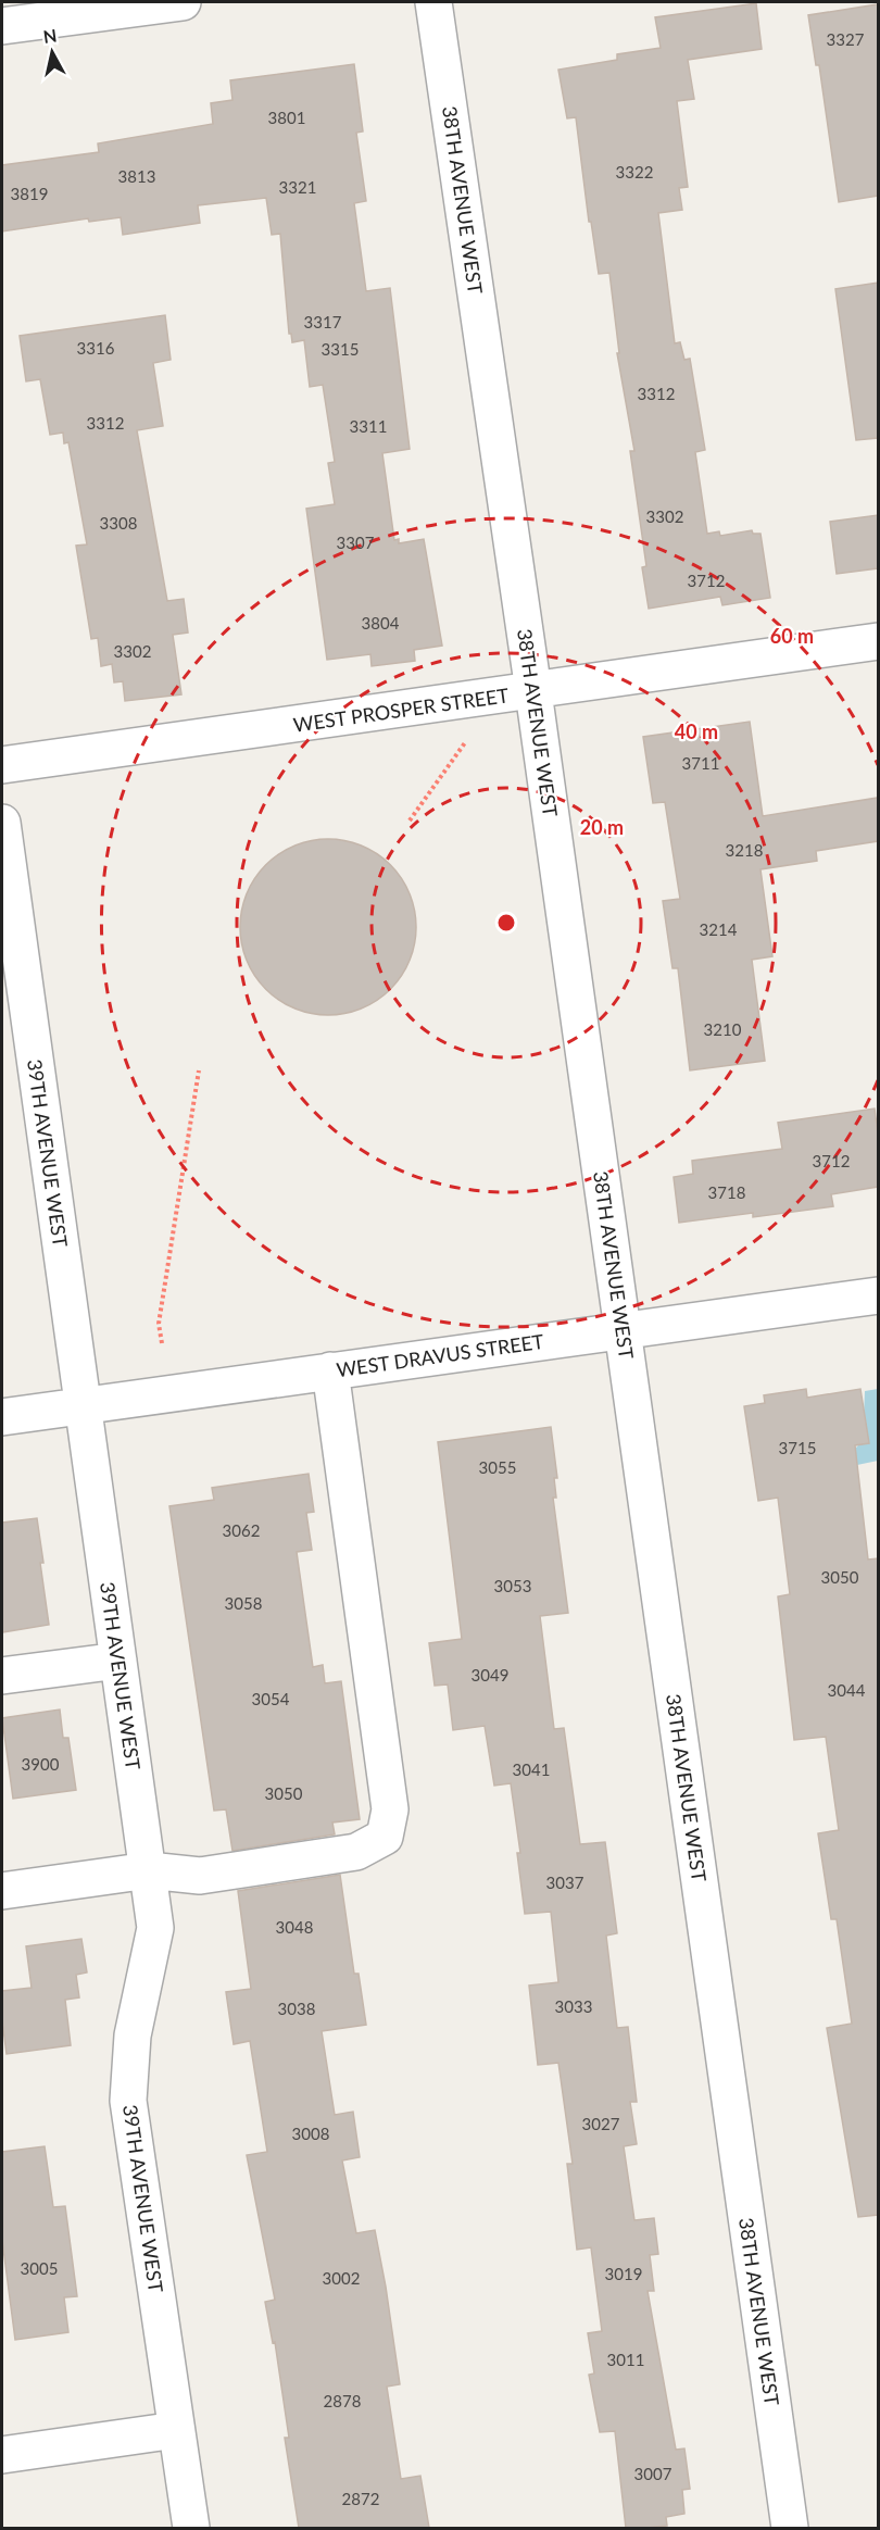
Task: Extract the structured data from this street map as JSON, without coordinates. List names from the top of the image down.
{
  "streets": {
    "street": [
      "38TH AVENUE WEST",
      "WEST PROSPER STREET",
      "39TH AVENUE WEST",
      "WEST DRAVUS STREET"
    ]
  },
  "crossings": [
    ["38TH AVENUE WEST", "WEST PROSPER STREET"],
    ["38TH AVENUE WEST", "WEST DRAVUS STREET"],
    ["39TH AVENUE WEST", "WEST DRAVUS STREET"]
  ],
  "house_numbers": [
    "3327",
    "3801",
    "3322",
    "3813",
    "3321",
    "3819",
    "3317",
    "3316",
    "3315",
    "3312",
    "3312",
    "3311",
    "3302",
    "3308",
    "3307",
    "3712",
    "3804",
    "3302",
    "3711",
    "3218",
    "3214",
    "3210",
    "3712",
    "3718",
    "3715",
    "3055",
    "3062",
    "3050",
    "3053",
    "3058",
    "3049",
    "3044",
    "3054",
    "3900",
    "3041",
    "3050",
    "3037",
    "3048",
    "3033",
    "3038",
    "3027",
    "3008",
    "3005",
    "3019",
    "3002",
    "3011",
    "2878",
    "3007",
    "2872"
  ],
  "north": "top",
  "rings": ["60 m", "40 m", "20 m"]
}
